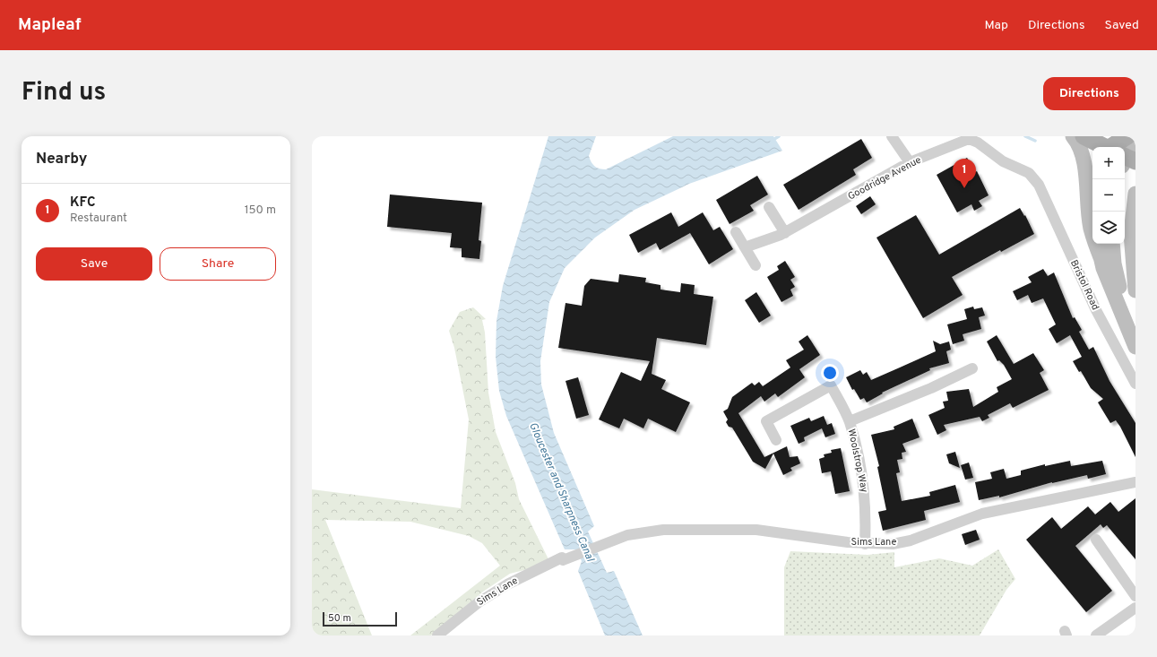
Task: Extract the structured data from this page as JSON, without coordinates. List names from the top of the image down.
{
  "streets": {
    "street": [
      "Goodridge Avenue",
      "Bristol Road",
      "Woolstrop Way",
      "Sims Lane"
    ]
  },
  "crossings": [
    ["Goodridge Avenue", "Bristol Road"],
    ["Woolstrop Way", "Sims Lane"]
  ],
  "water": ["Gloucester and Sharpness Canal"],
  "scale_bar": "50 m",
  "page": {
    "header": "Mapleaf",
    "nav": ["Map", "Directions", "Saved"],
    "title": "Find us",
    "buttons": [
      "Directions",
      ["Save", "Share"]
    ],
    "heading": "Nearby",
    "map_buttons": ["+", "−"],
    "pins": "1",
    "list": [
      {
        "mark": "1",
        "name": "KFC",
        "note": "Restaurant",
        "value": "150 m"
      }
    ],
    "scale": "50 m"
  }
}
